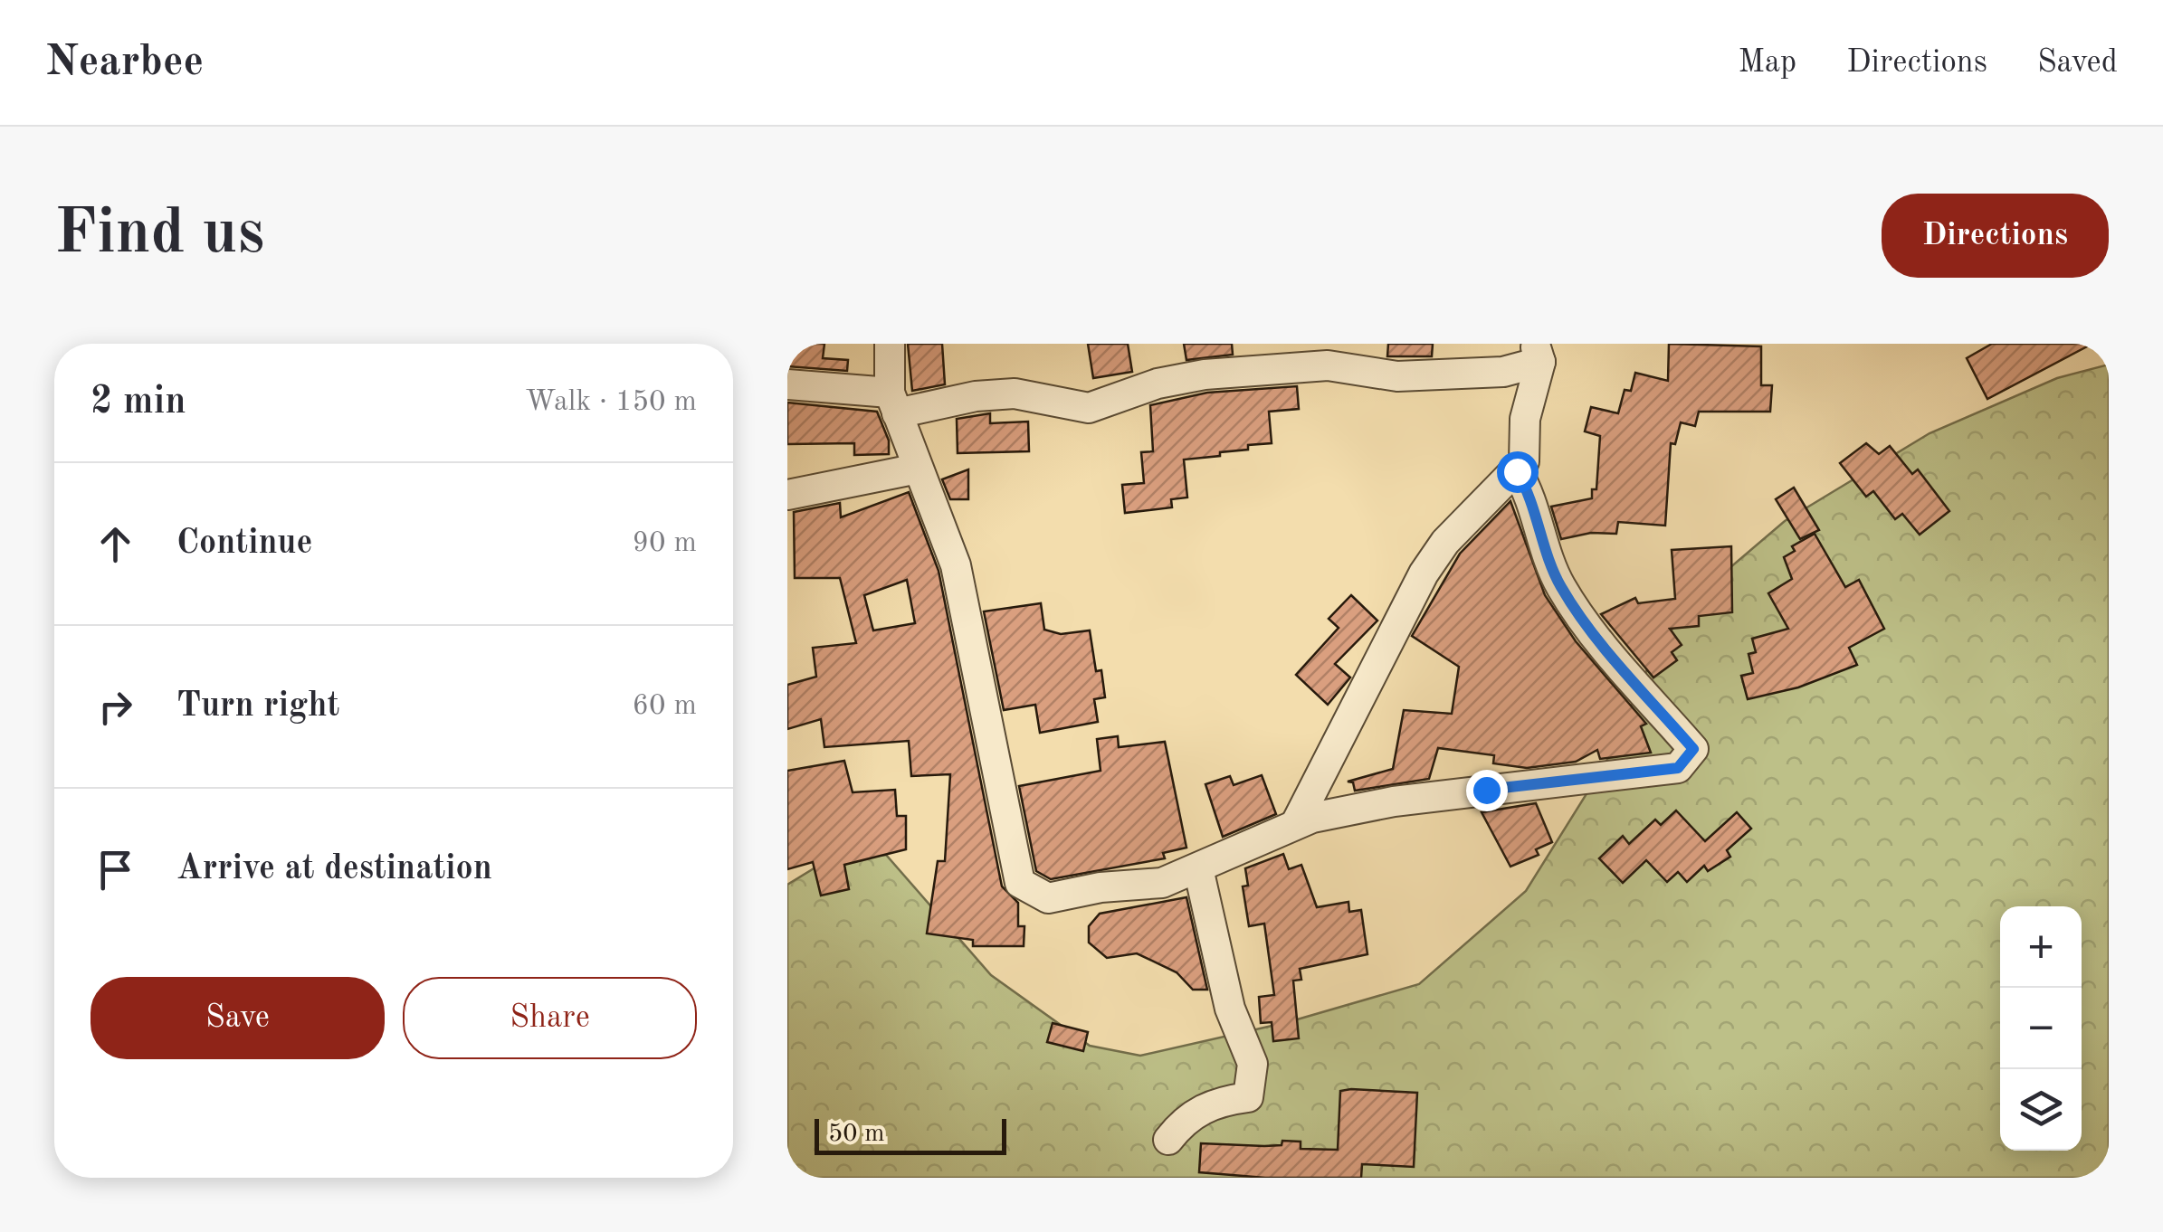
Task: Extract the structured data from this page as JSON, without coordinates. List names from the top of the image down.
{
  "scale_bar": "50 m",
  "page": {
    "header": "Nearbee",
    "nav": ["Map", "Directions", "Saved"],
    "buttons": [
      "Directions",
      ["Save", "Share"]
    ],
    "title": "Find us",
    "heading": ["2 min", "Walk · 150 m"],
    "list": [
      ["Continue", "90 m"],
      ["Turn right", "60 m"],
      "Arrive at destination"
    ],
    "map_buttons": ["+", "−"],
    "scale": "50 m"
  }
}
